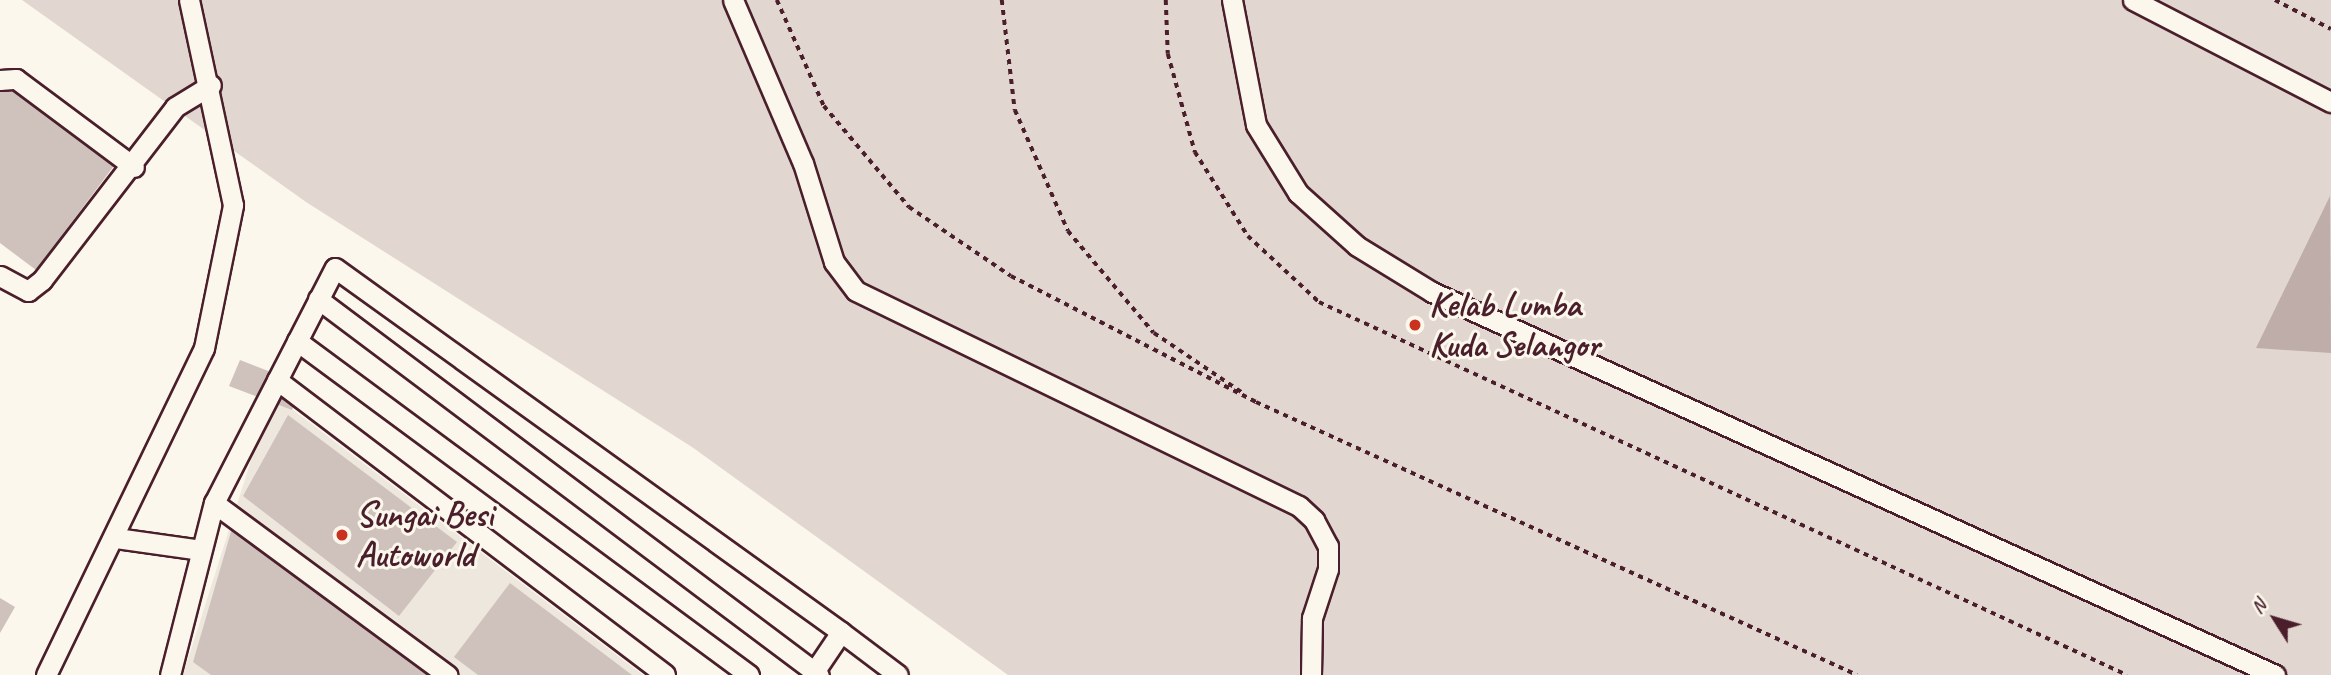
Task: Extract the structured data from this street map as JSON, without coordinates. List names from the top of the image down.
{
  "places": ["Kelab Lumba Kuda Selangor", "Sungai Besi Autoworld"],
  "north": "top left"
}
